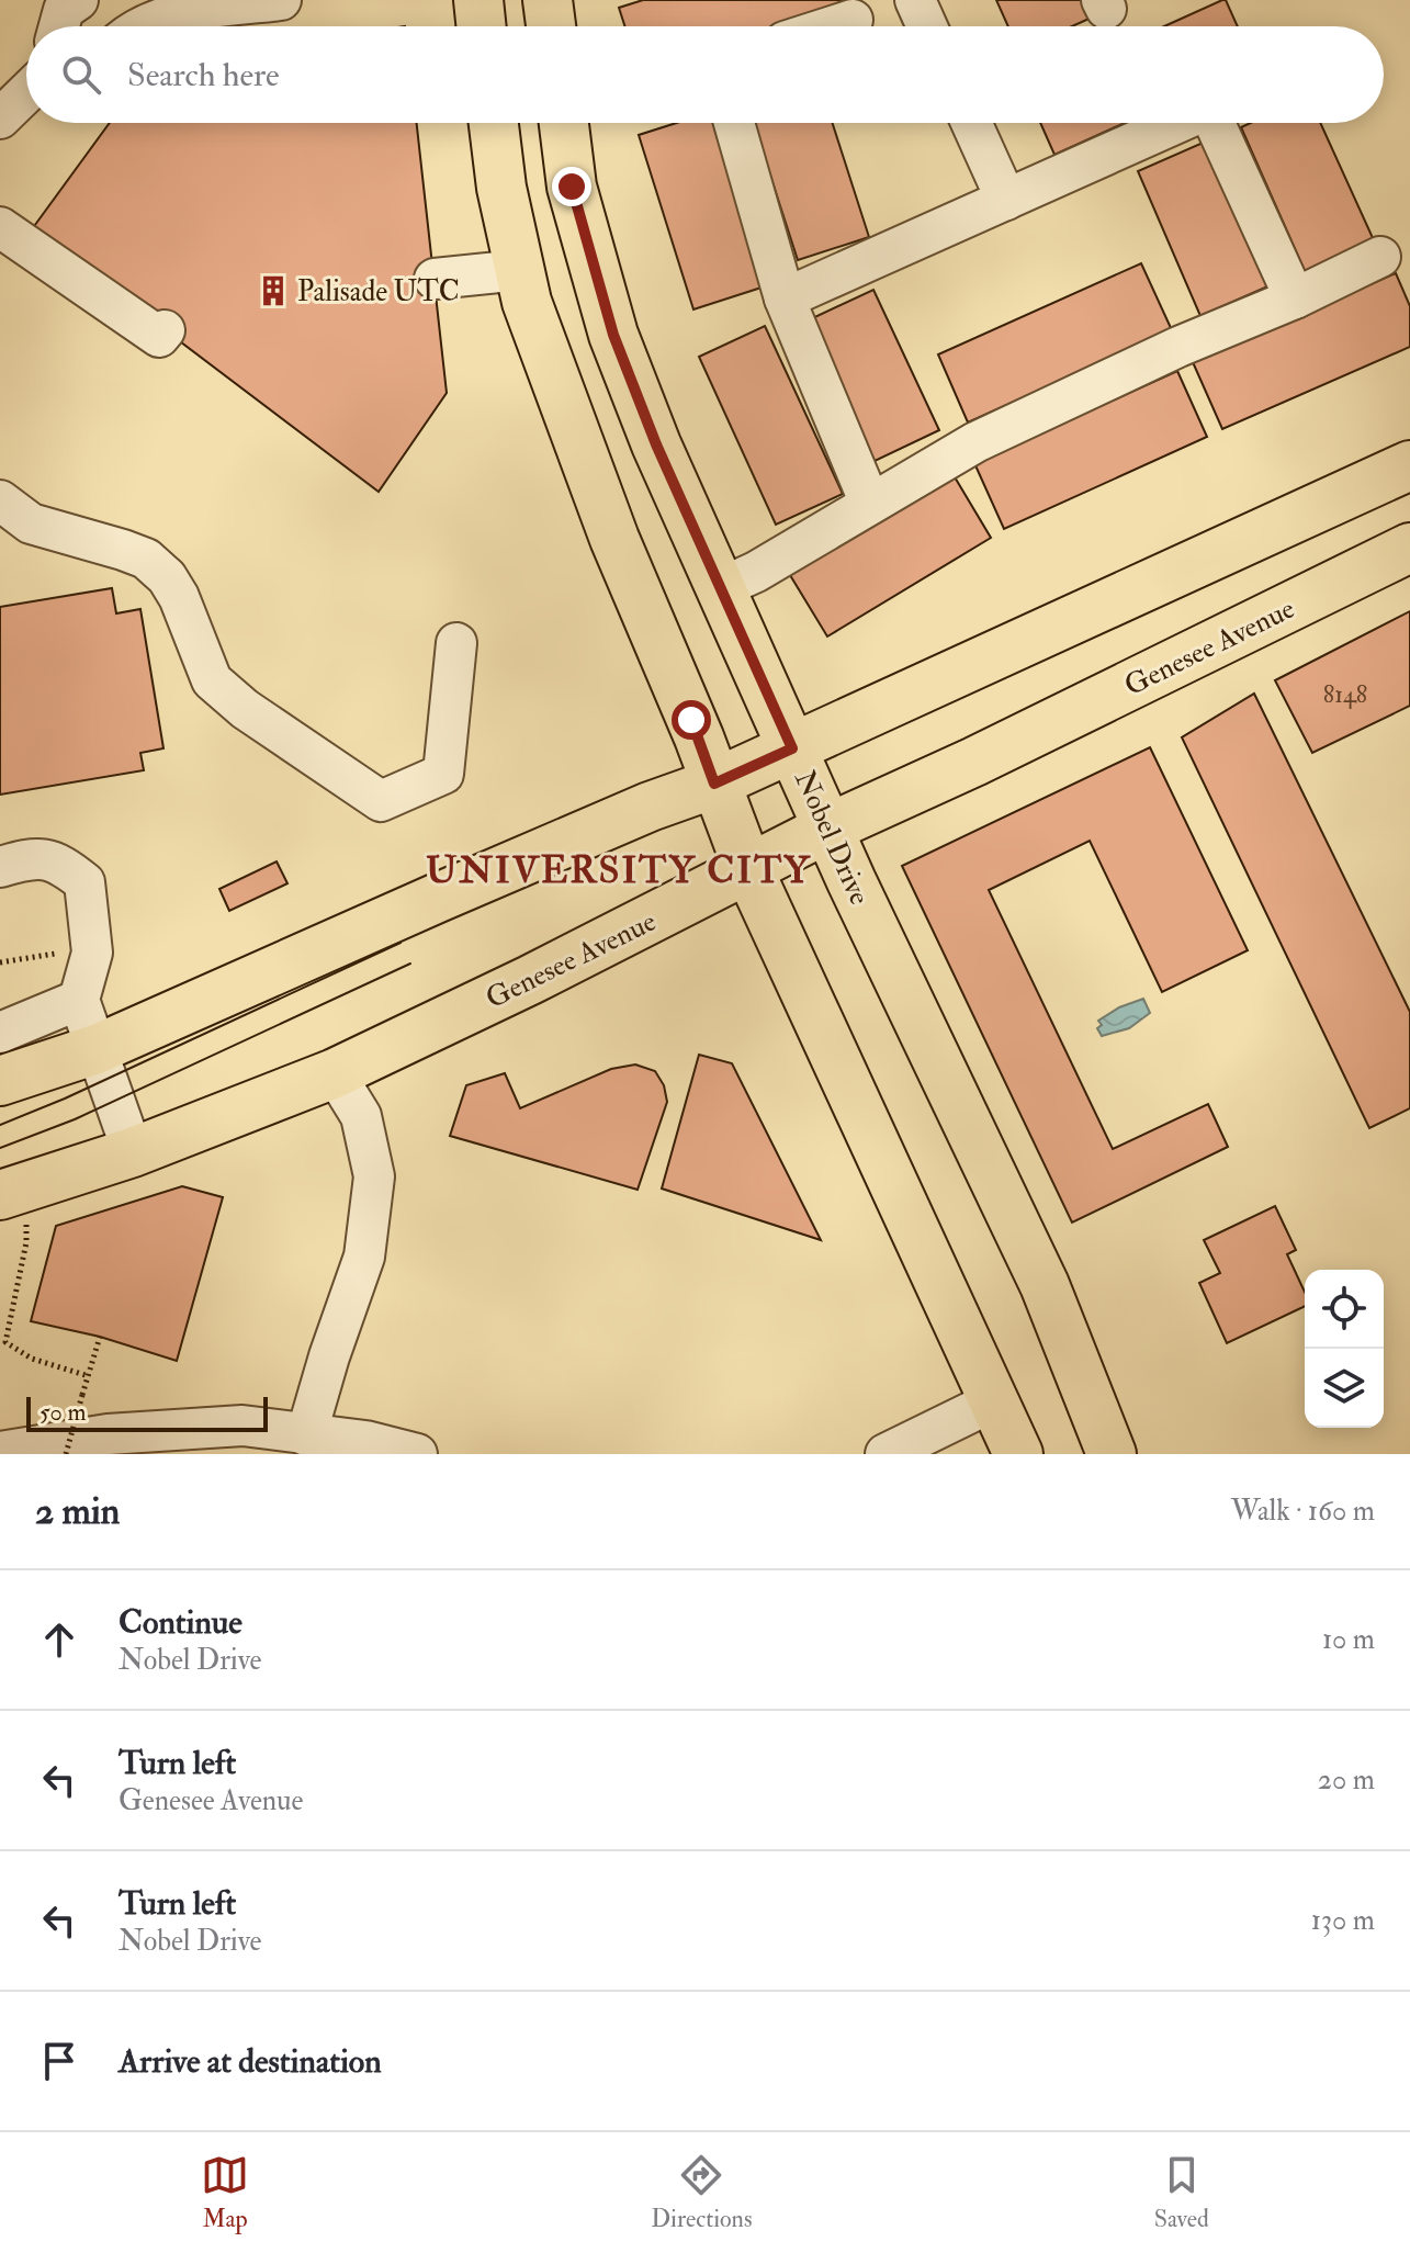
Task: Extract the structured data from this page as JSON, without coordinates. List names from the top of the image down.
{
  "streets": {
    "main road": ["Genesee Avenue", "Nobel Drive"]
  },
  "crossings": [
    ["Genesee Avenue", "Nobel Drive"]
  ],
  "districts": ["UNIVERSITY CITY"],
  "places": {
    "building": ["Palisade UTC"]
  },
  "house_numbers": ["8148"],
  "scale_bar": "50 m",
  "page": {
    "search": "Search here",
    "scale": "50 m",
    "heading": ["2 min", "Walk · 160 m"],
    "list": [
      ["Continue", "Nobel Drive", "10 m"],
      ["Turn left", "Genesee Avenue", "20 m"],
      ["Turn left", "Nobel Drive", "130 m"],
      "Arrive at destination"
    ],
    "nav": ["Map", "Directions", "Saved"]
  }
}
